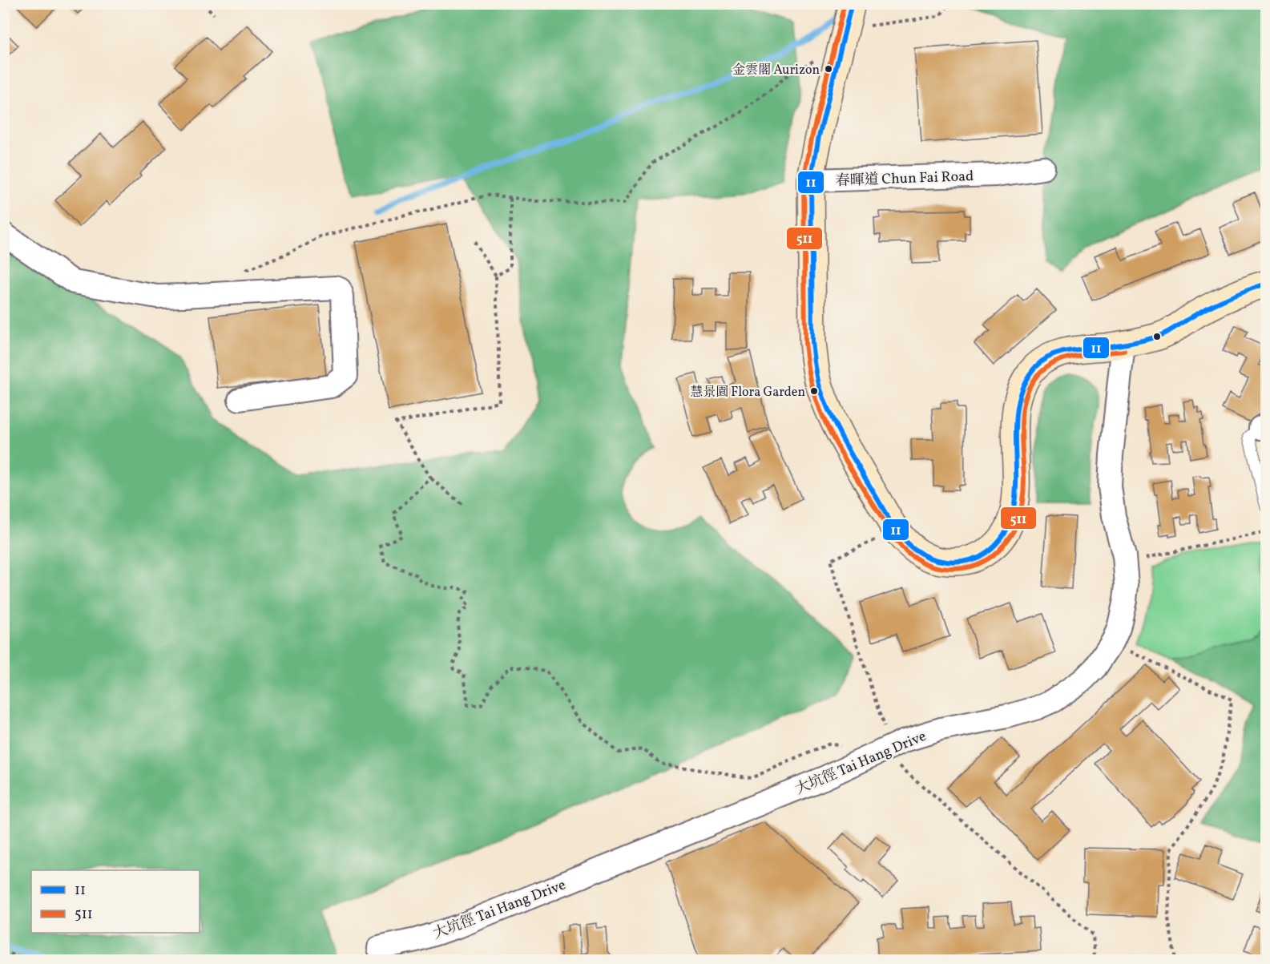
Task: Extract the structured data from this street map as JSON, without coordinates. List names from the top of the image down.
{
  "streets": {
    "street": ["春暉道 Chun Fai Road", "大坑徑 Tai Hang Drive"]
  },
  "places": ["金雲閣 Aurizon", "慧景園 Flora Garden"],
  "lines": ["transit line 11", "transit line 511"],
  "legend": ["11", "511"]
}
